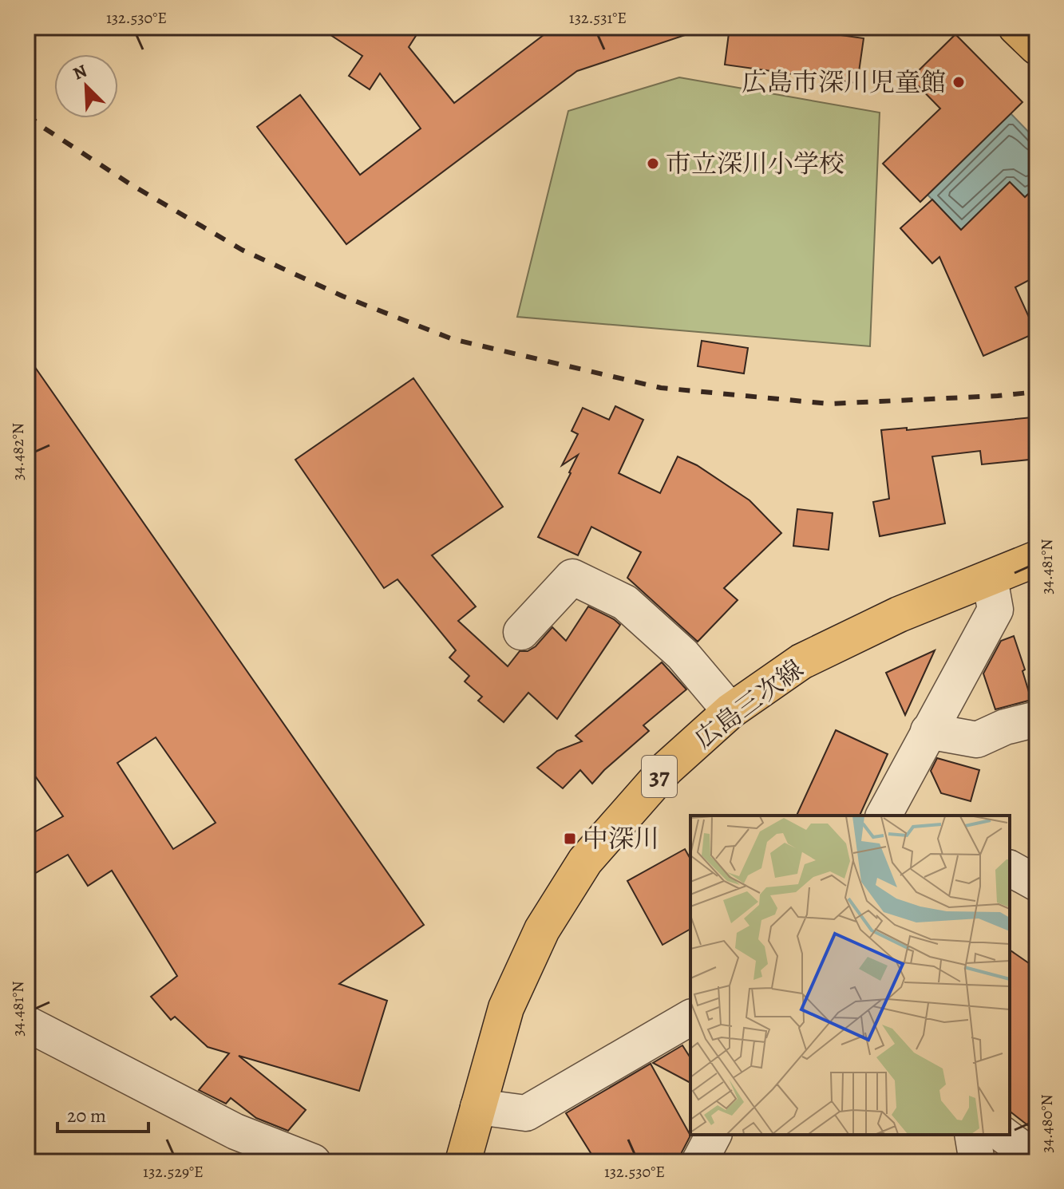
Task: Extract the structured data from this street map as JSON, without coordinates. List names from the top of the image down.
{
  "streets": {
    "main road": ["広島三次線", "37"]
  },
  "places": {
    "other": ["広島市深川児童館", "市立深川小学校"],
    "transit": ["中深川"]
  },
  "scale_bar": "20 m",
  "north": "top left",
  "coordinates": [
    "132.530°E",
    "132.531°E",
    "34.482°N",
    "34.481°N",
    "34.480°N",
    "132.529°E"
  ]
}
